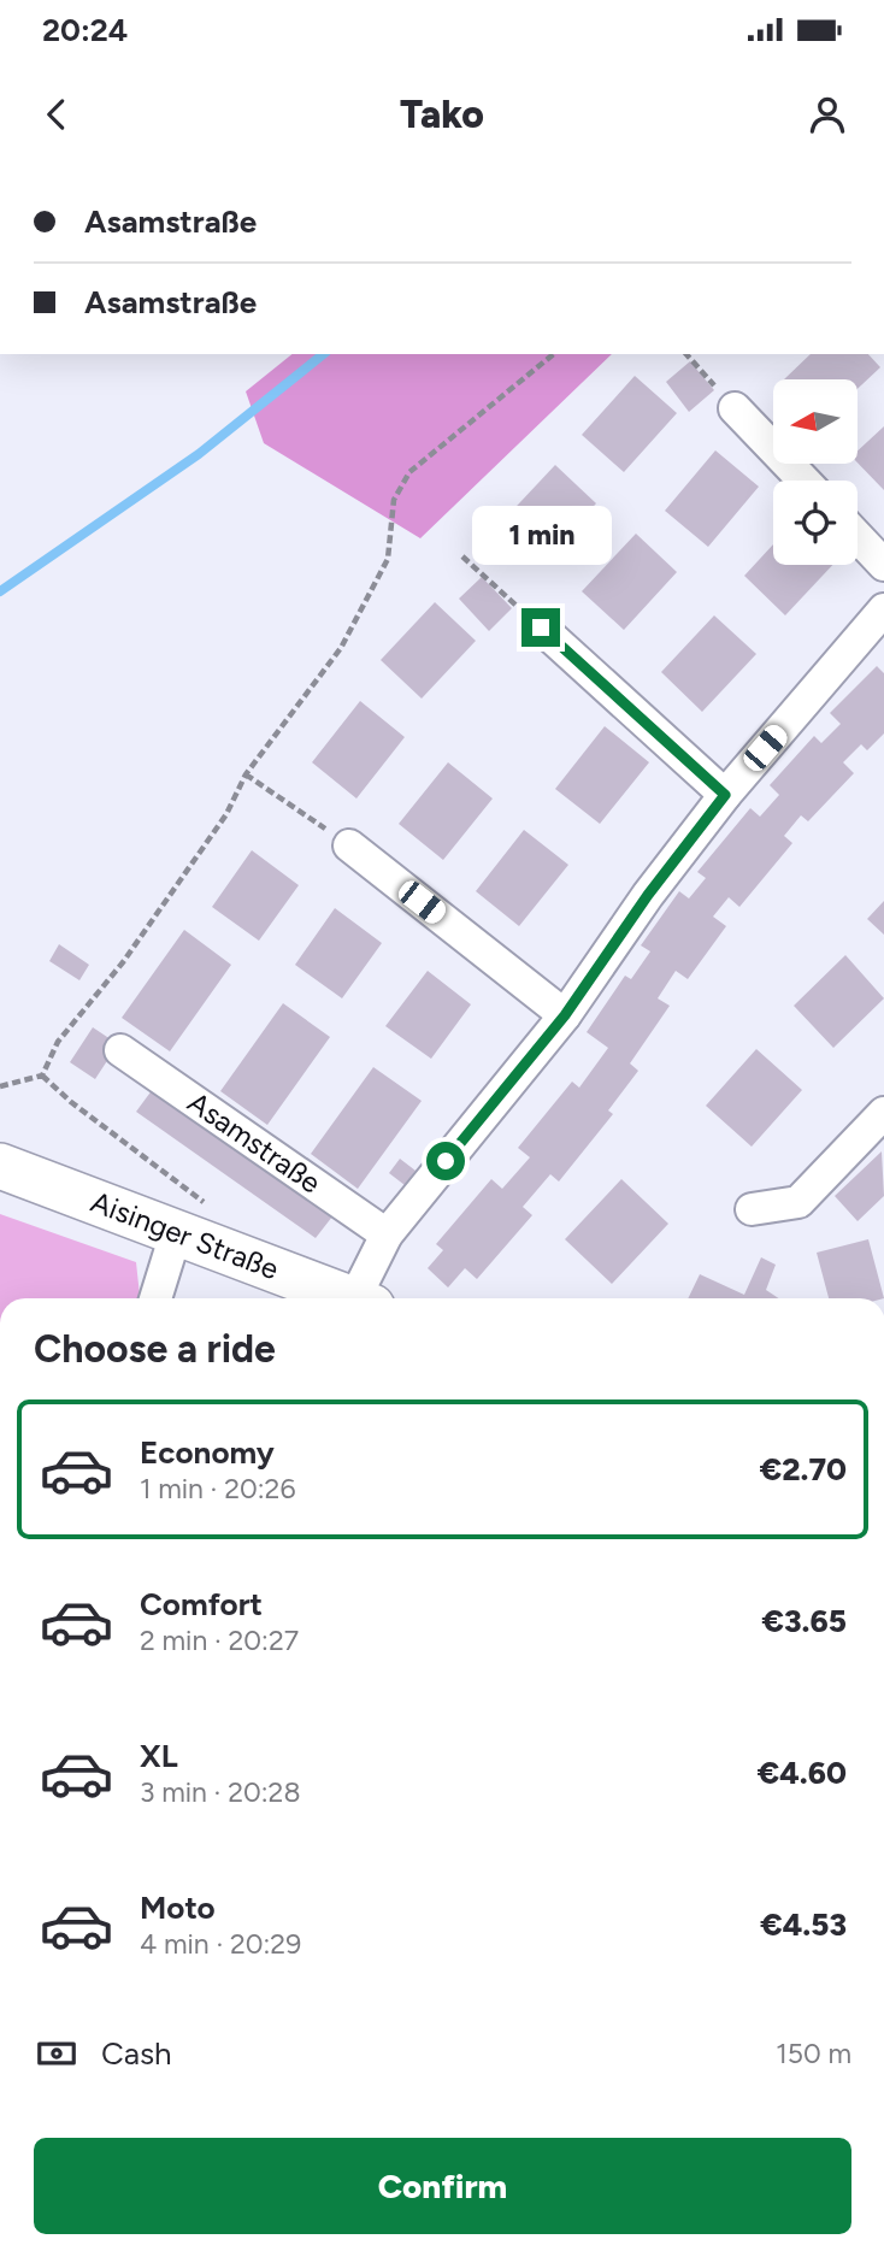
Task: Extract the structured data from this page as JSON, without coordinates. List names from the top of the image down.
{
  "streets": {
    "main road": ["Aisinger Straße"],
    "street": ["Asamstraße"]
  },
  "north": "left",
  "page": {
    "status": "20:24",
    "header": "Tako",
    "banner": ["Asamstraße", "Asamstraße"],
    "bubble": "1 min",
    "heading": "Choose a ride",
    "list": [
      {
        "name": "Economy",
        "note": "1 min · 20:26",
        "value": "€2.70"
      },
      {
        "name": "Comfort",
        "note": "2 min · 20:27",
        "value": "€3.65"
      },
      {
        "name": "XL",
        "note": "3 min · 20:28",
        "value": "€4.60"
      },
      {
        "name": "Moto",
        "note": "4 min · 20:29",
        "value": "€4.53"
      }
    ],
    "pay": ["Cash", "150 m"],
    "buttons": "Confirm"
  }
}
